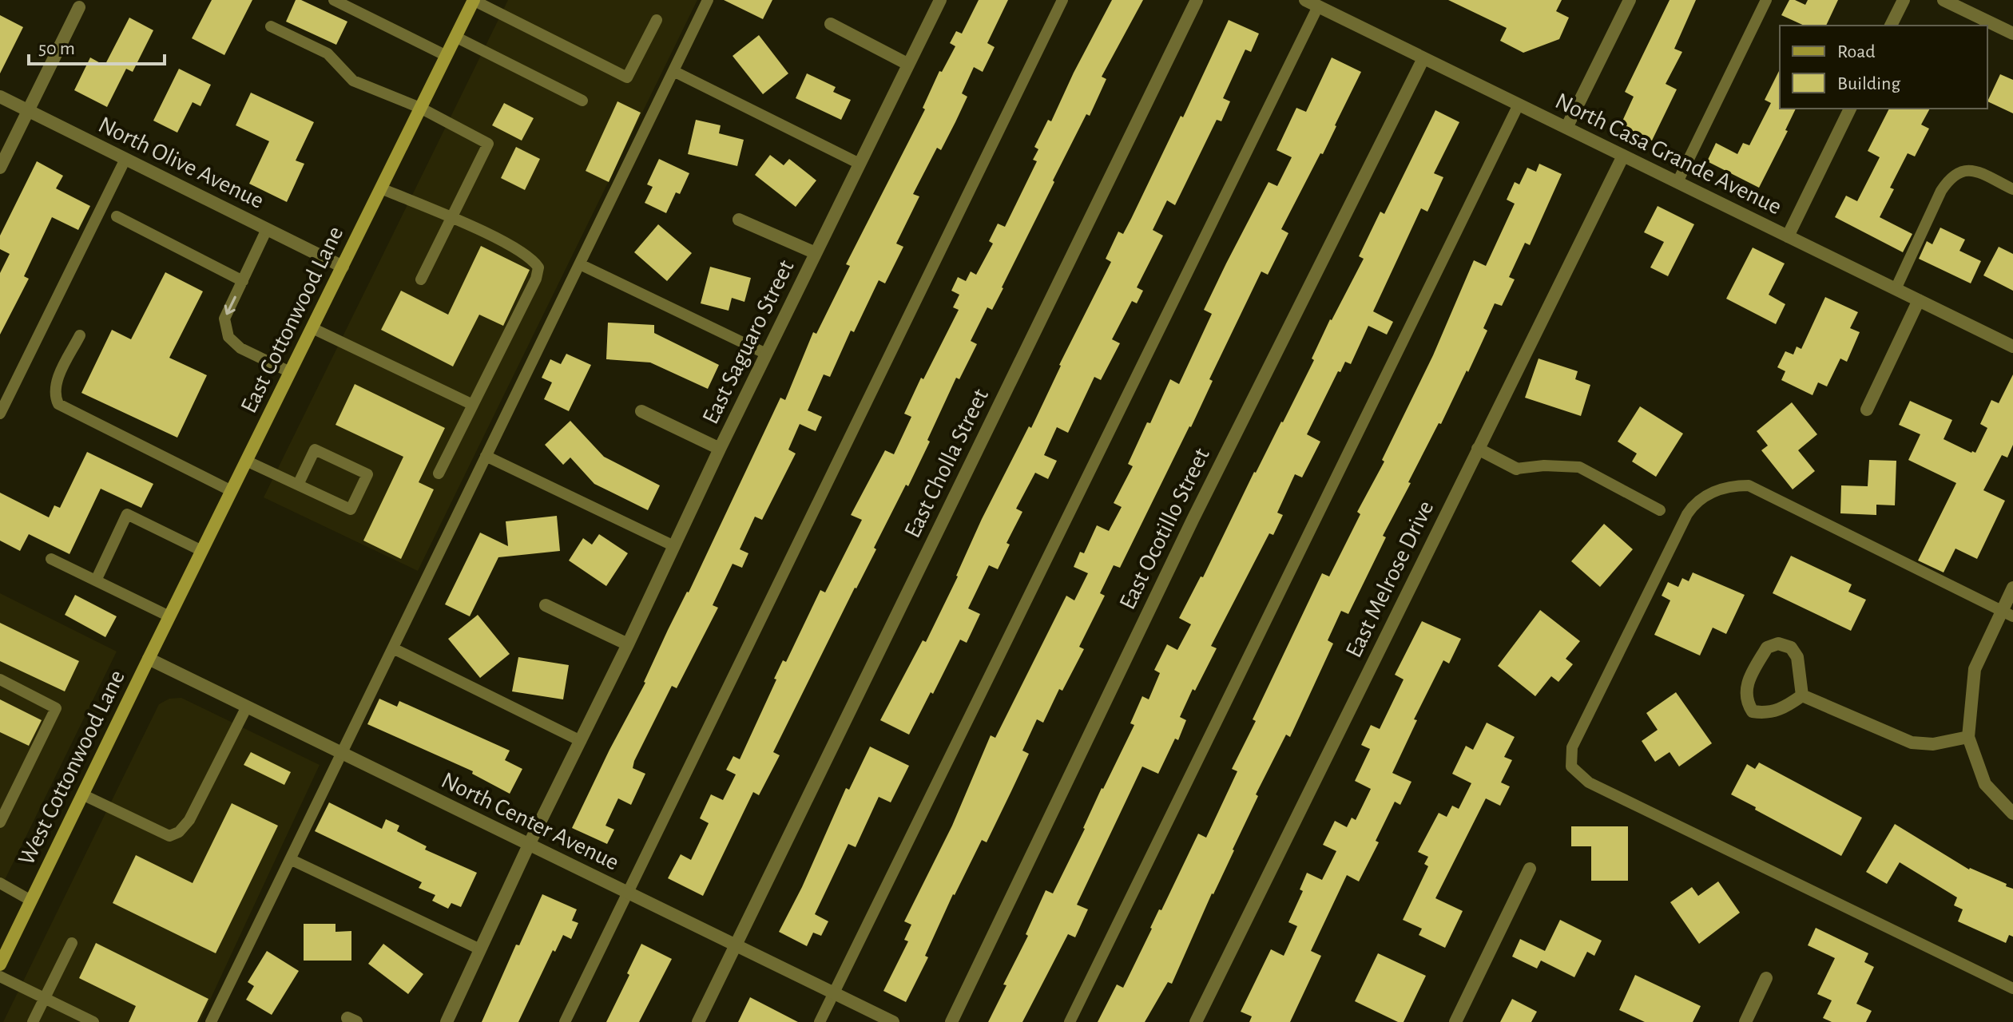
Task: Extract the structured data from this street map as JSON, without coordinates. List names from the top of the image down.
{
  "streets": {
    "main road": ["East Cottonwood Lane", "West Cottonwood Lane"],
    "street": [
      "North Casa Grande Avenue",
      "North Olive Avenue",
      "East Saguaro Street",
      "East Cholla Street",
      "East Ocotillo Street",
      "East Melrose Drive",
      "North Center Avenue"
    ]
  },
  "crossings": [
    ["North Casa Grande Avenue", "East Ocotillo Street"],
    ["North Casa Grande Avenue", "East Melrose Drive"],
    ["North Olive Avenue", "East Cottonwood Lane"],
    ["East Cottonwood Lane", "West Cottonwood Lane"],
    ["East Cottonwood Lane", "North Center Avenue"],
    ["East Saguaro Street", "North Center Avenue"],
    ["East Cholla Street", "North Center Avenue"],
    ["West Cottonwood Lane", "North Center Avenue"]
  ],
  "legend": ["Road", "Building"],
  "scale_bar": "50 m"
}
